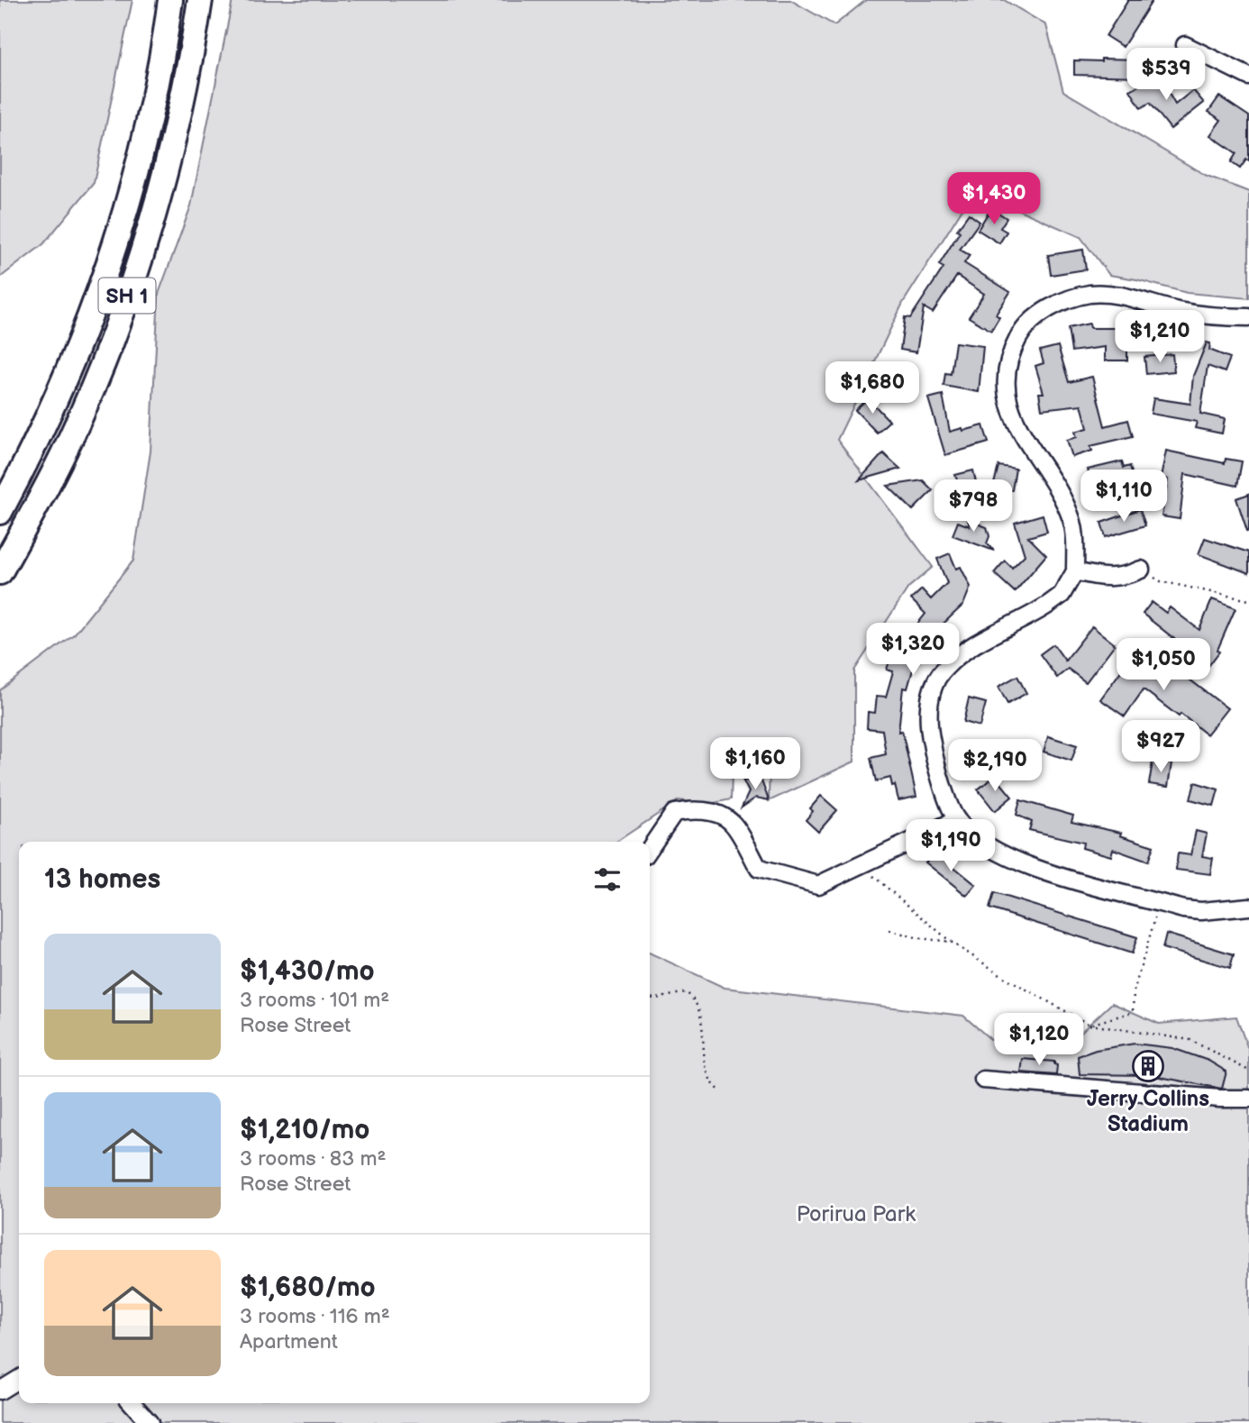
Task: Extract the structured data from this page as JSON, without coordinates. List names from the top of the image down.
{
  "streets": {
    "highway": ["SH 1"]
  },
  "parks": ["Porirua Park"],
  "places": {
    "building": ["Jerry Collins Stadium"]
  },
  "page": {
    "price": [
      "$539",
      "$1,430",
      "$1,210",
      "$1,680",
      "$1,110",
      "$798",
      "$1,320",
      "$1,050",
      "$927",
      "$1,160",
      "$2,190",
      "$1,190",
      "$1,120"
    ],
    "heading": "13 homes",
    "list": [
      {
        "name": "$1,430/mo",
        "note": "3 rooms · 101 m² · Rose Street"
      },
      {
        "name": "$1,210/mo",
        "note": "3 rooms · 83 m² · Rose Street"
      },
      {
        "name": "$1,680/mo",
        "note": "3 rooms · 116 m² · Apartment"
      }
    ]
  }
}
